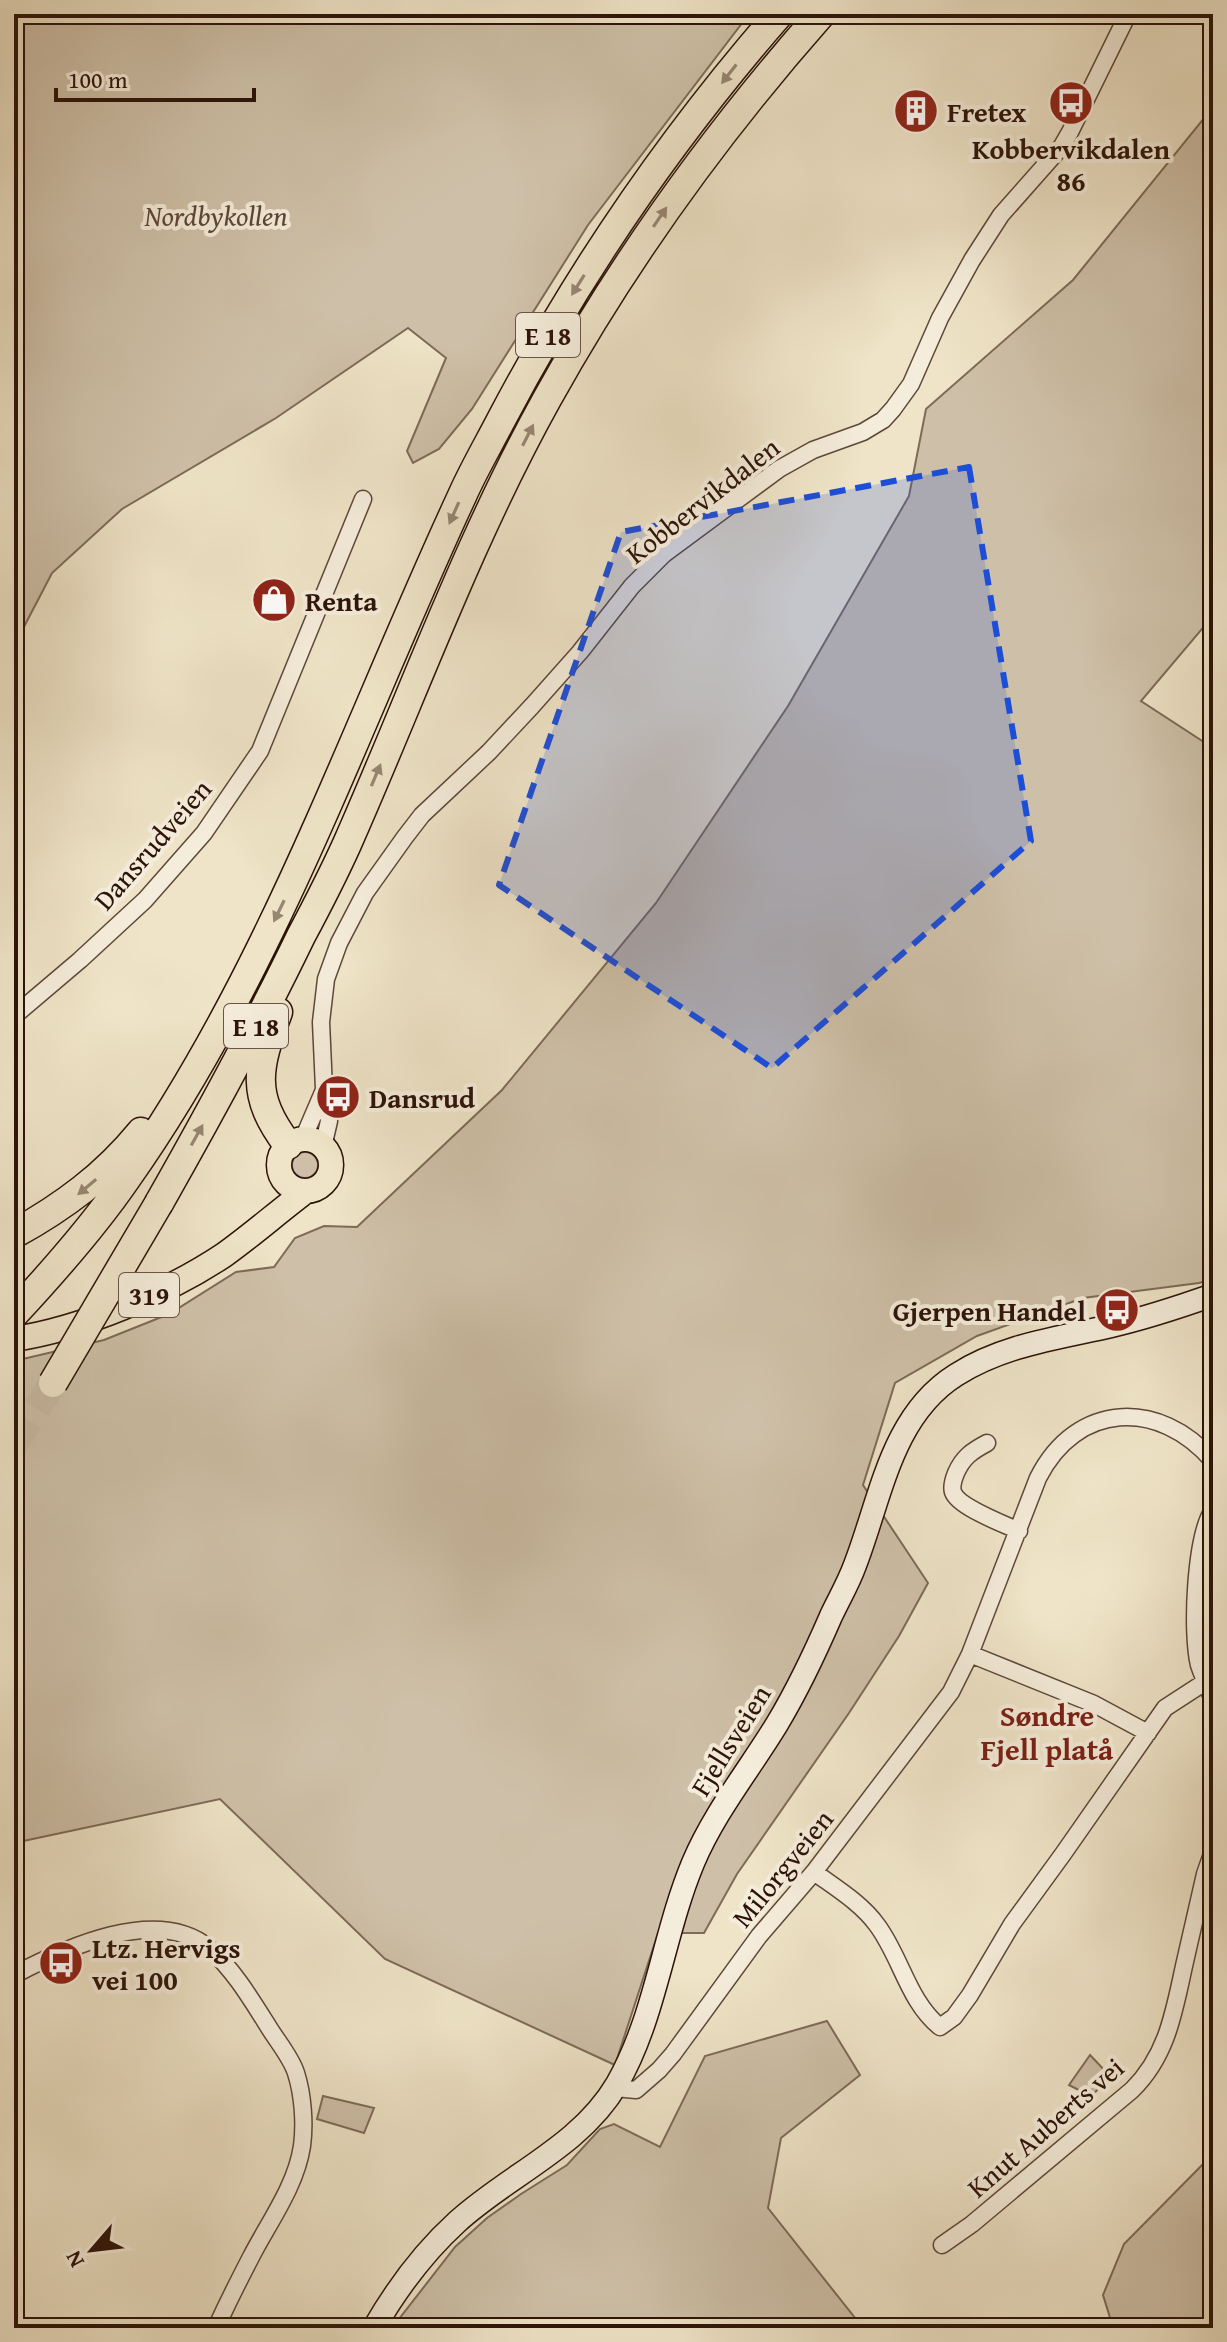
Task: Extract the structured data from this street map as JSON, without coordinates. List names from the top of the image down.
{
  "streets": {
    "highway": ["E 18"],
    "main road": ["319", "Fjellsveien"],
    "street": [
      "Kobbervikdalen",
      "Dansrudveien",
      "Milorgveien",
      "Knut Auberts vei"
    ]
  },
  "crossings": [
    ["E 18", "Kobbervikdalen"],
    ["E 18", "319"],
    ["Kobbervikdalen", "319"],
    ["Fjellsveien", "Milorgveien"]
  ],
  "districts": ["Søndre Fjell platå"],
  "parks": ["Nordbykollen"],
  "places": {
    "bus stop": [
      "Kobbervikdalen 86",
      "Dansrud",
      "Gjerpen Handel",
      "Ltz. Hervigs vei 100"
    ],
    "building": ["Fretex"],
    "shop": ["Renta"]
  },
  "scale_bar": "100 m",
  "north": "bottom left"
}
